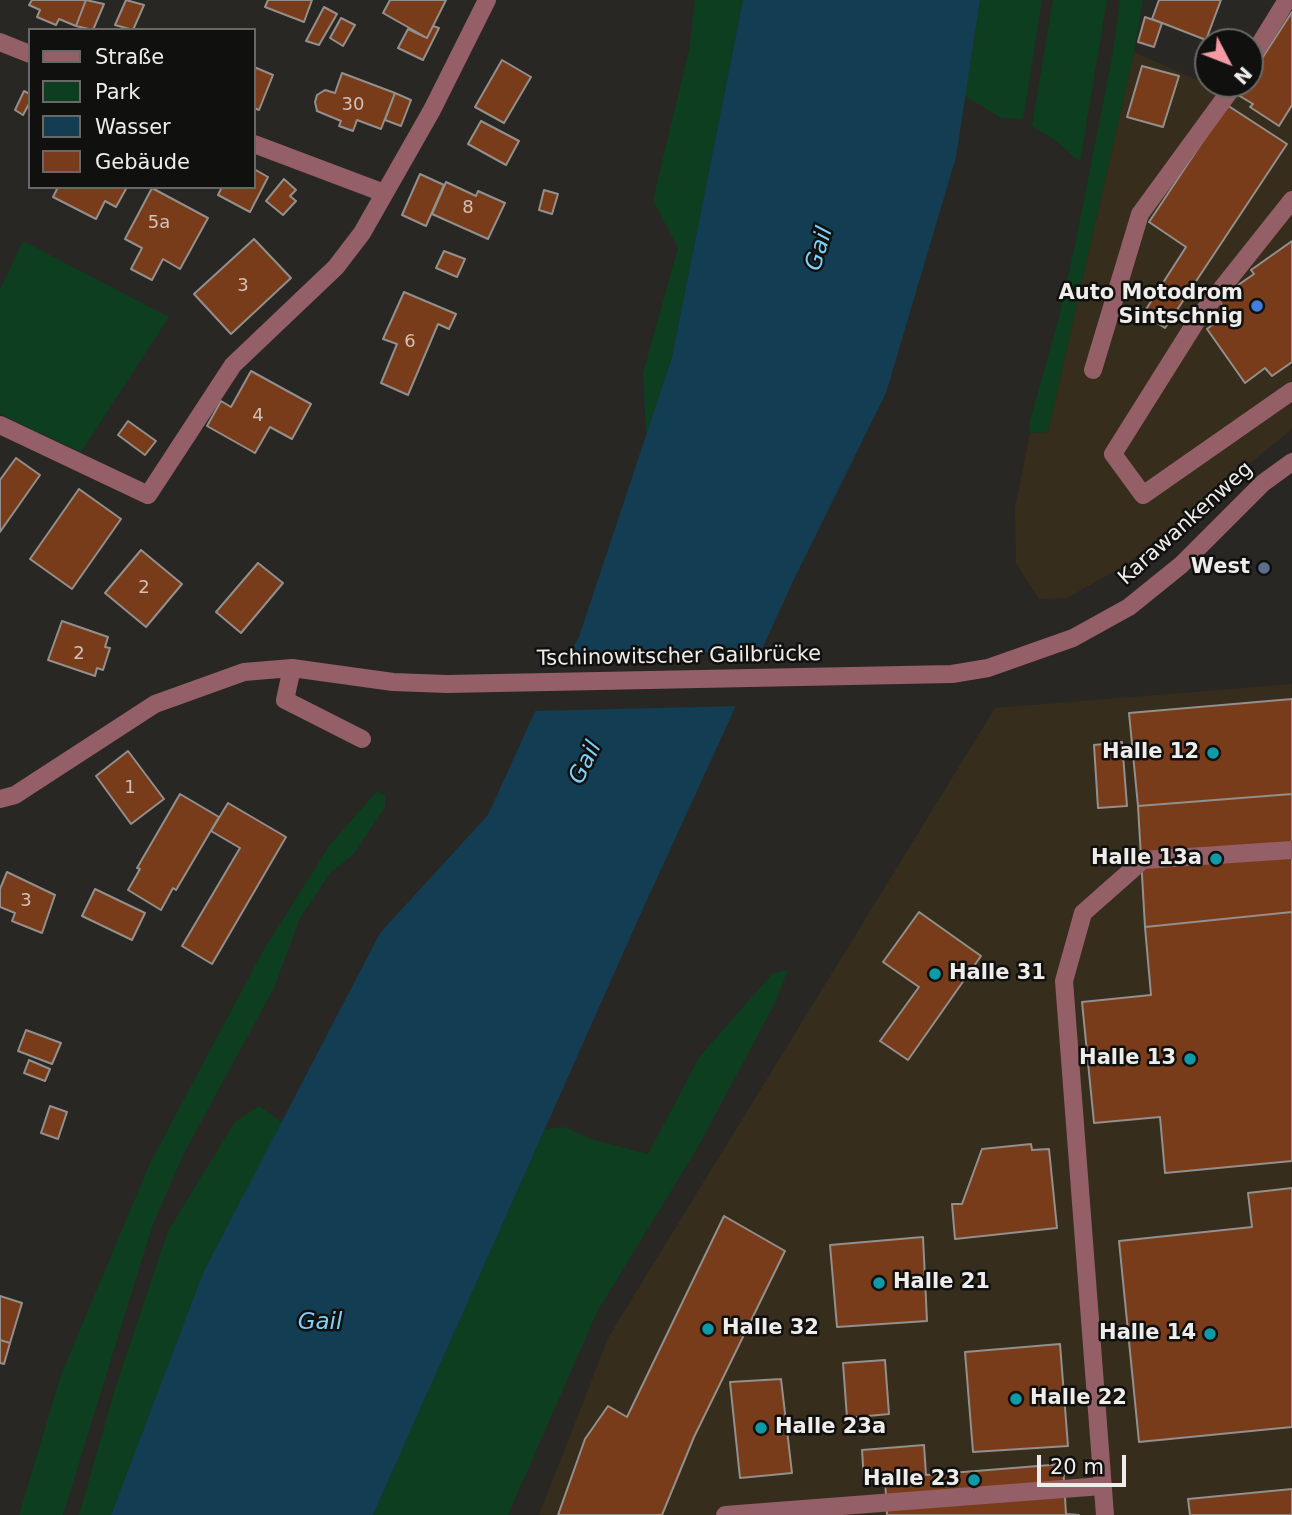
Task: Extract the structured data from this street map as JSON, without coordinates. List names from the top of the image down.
{
  "streets": {
    "street": ["Karawankenweg", "Tschinowitscher Gailbrücke"]
  },
  "crossings": [
    ["Karawankenweg", "Tschinowitscher Gailbrücke"]
  ],
  "water": ["Gail"],
  "places": [
    "Auto Motodrom Sintschnig",
    "West",
    "Halle 12",
    "Halle 13a",
    "Halle 31",
    "Halle 13",
    "Halle 21",
    "Halle 32",
    "Halle 14",
    "Halle 22",
    "Halle 23a",
    "Halle 23"
  ],
  "house_numbers": [
    "30",
    "8",
    "5a",
    "3",
    "6",
    "4",
    "2",
    "2",
    "1",
    "3"
  ],
  "legend": [
    "Straße",
    "Park",
    "Wasser",
    "Gebäude"
  ],
  "scale_bar": "20 m",
  "north": "bottom right"
}
